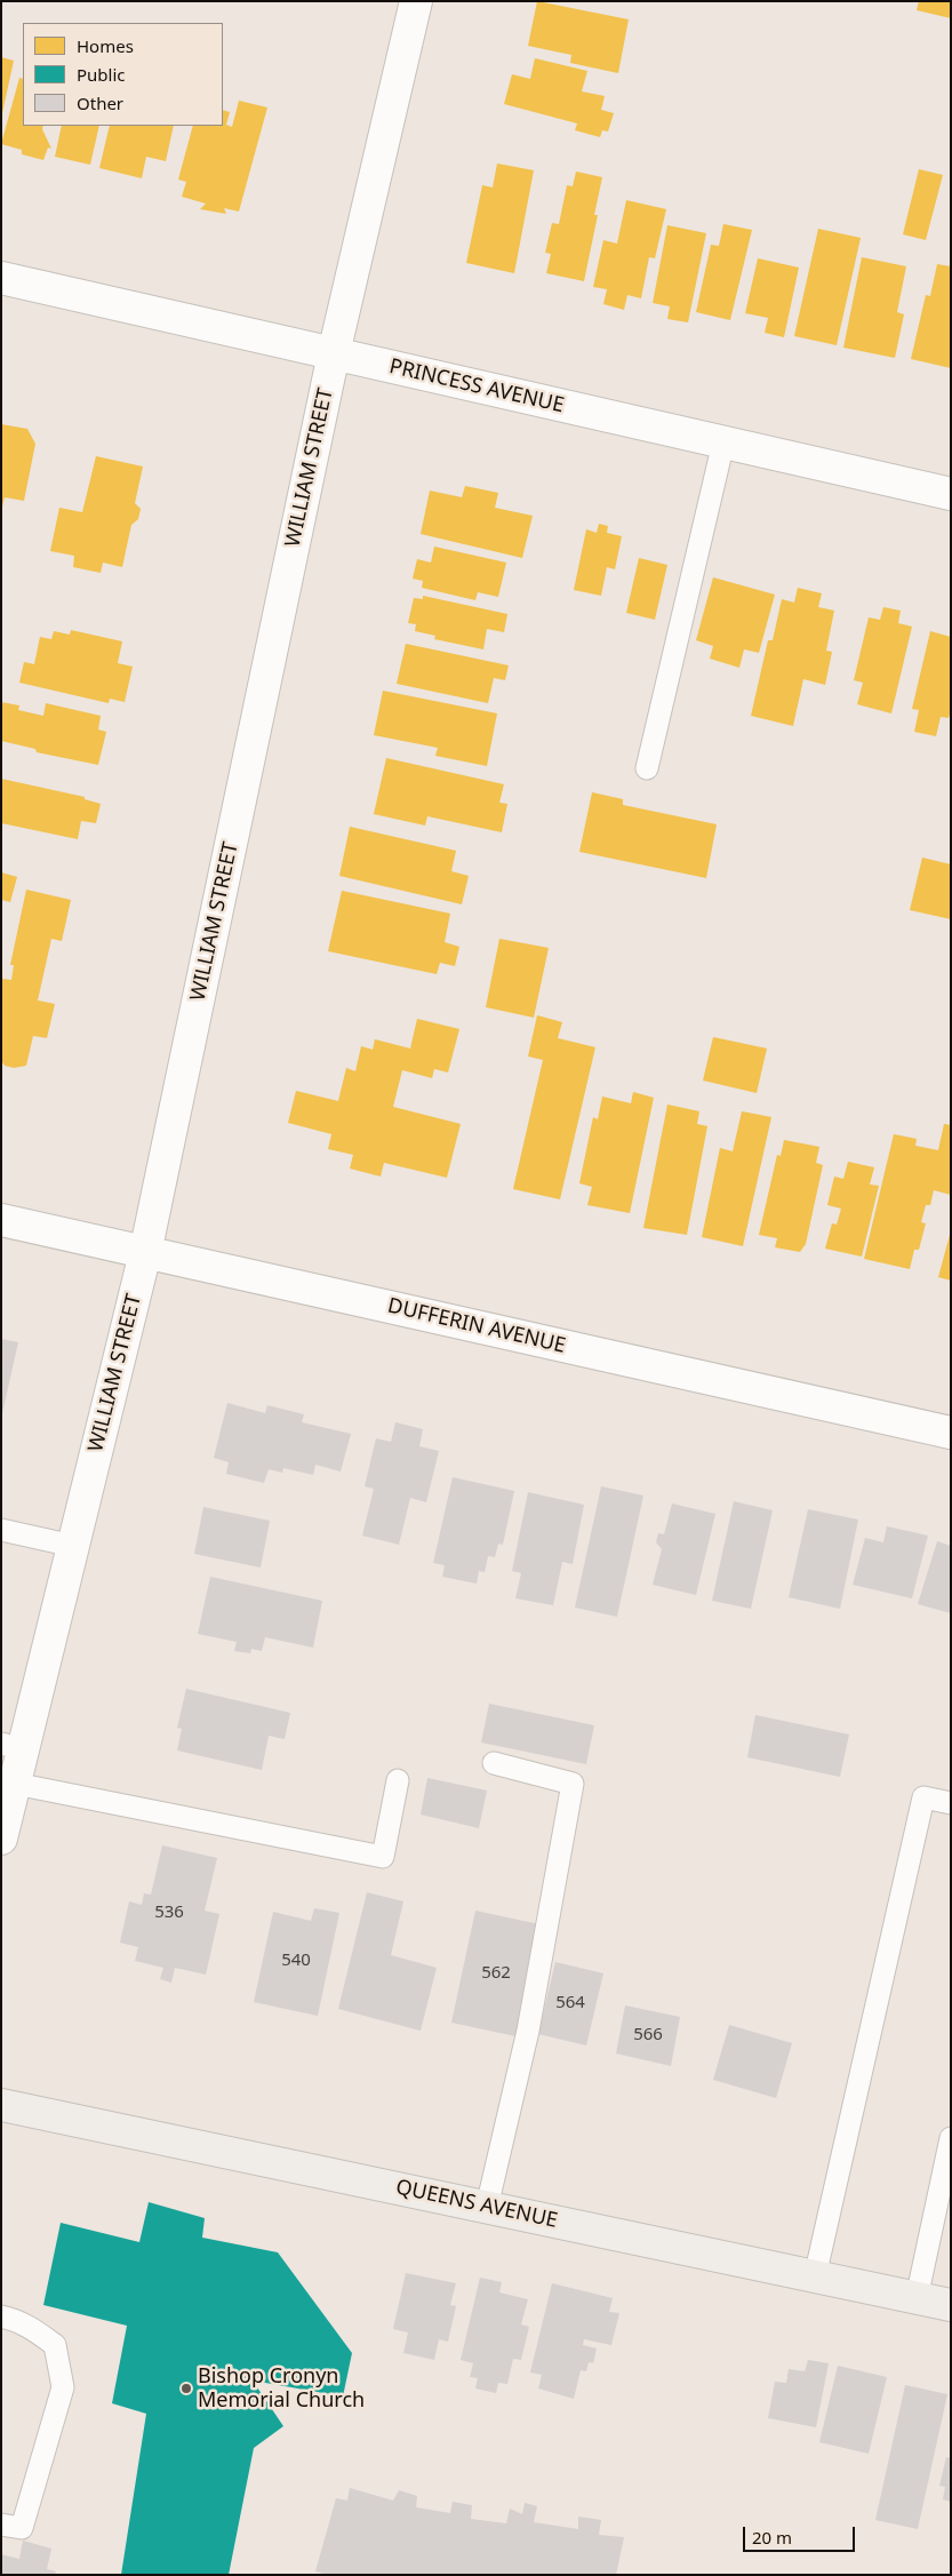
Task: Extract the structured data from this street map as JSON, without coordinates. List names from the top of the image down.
{
  "streets": {
    "main road": ["QUEENS AVENUE"],
    "street": ["PRINCESS AVENUE", "WILLIAM STREET", "DUFFERIN AVENUE"]
  },
  "crossings": [
    ["PRINCESS AVENUE", "WILLIAM STREET"],
    ["WILLIAM STREET", "DUFFERIN AVENUE"]
  ],
  "places": ["Bishop Cronyn Memorial Church"],
  "house_numbers": [
    "536",
    "540",
    "562",
    "564",
    "566"
  ],
  "legend": ["Homes", "Public", "Other"],
  "scale_bar": "20 m"
}
